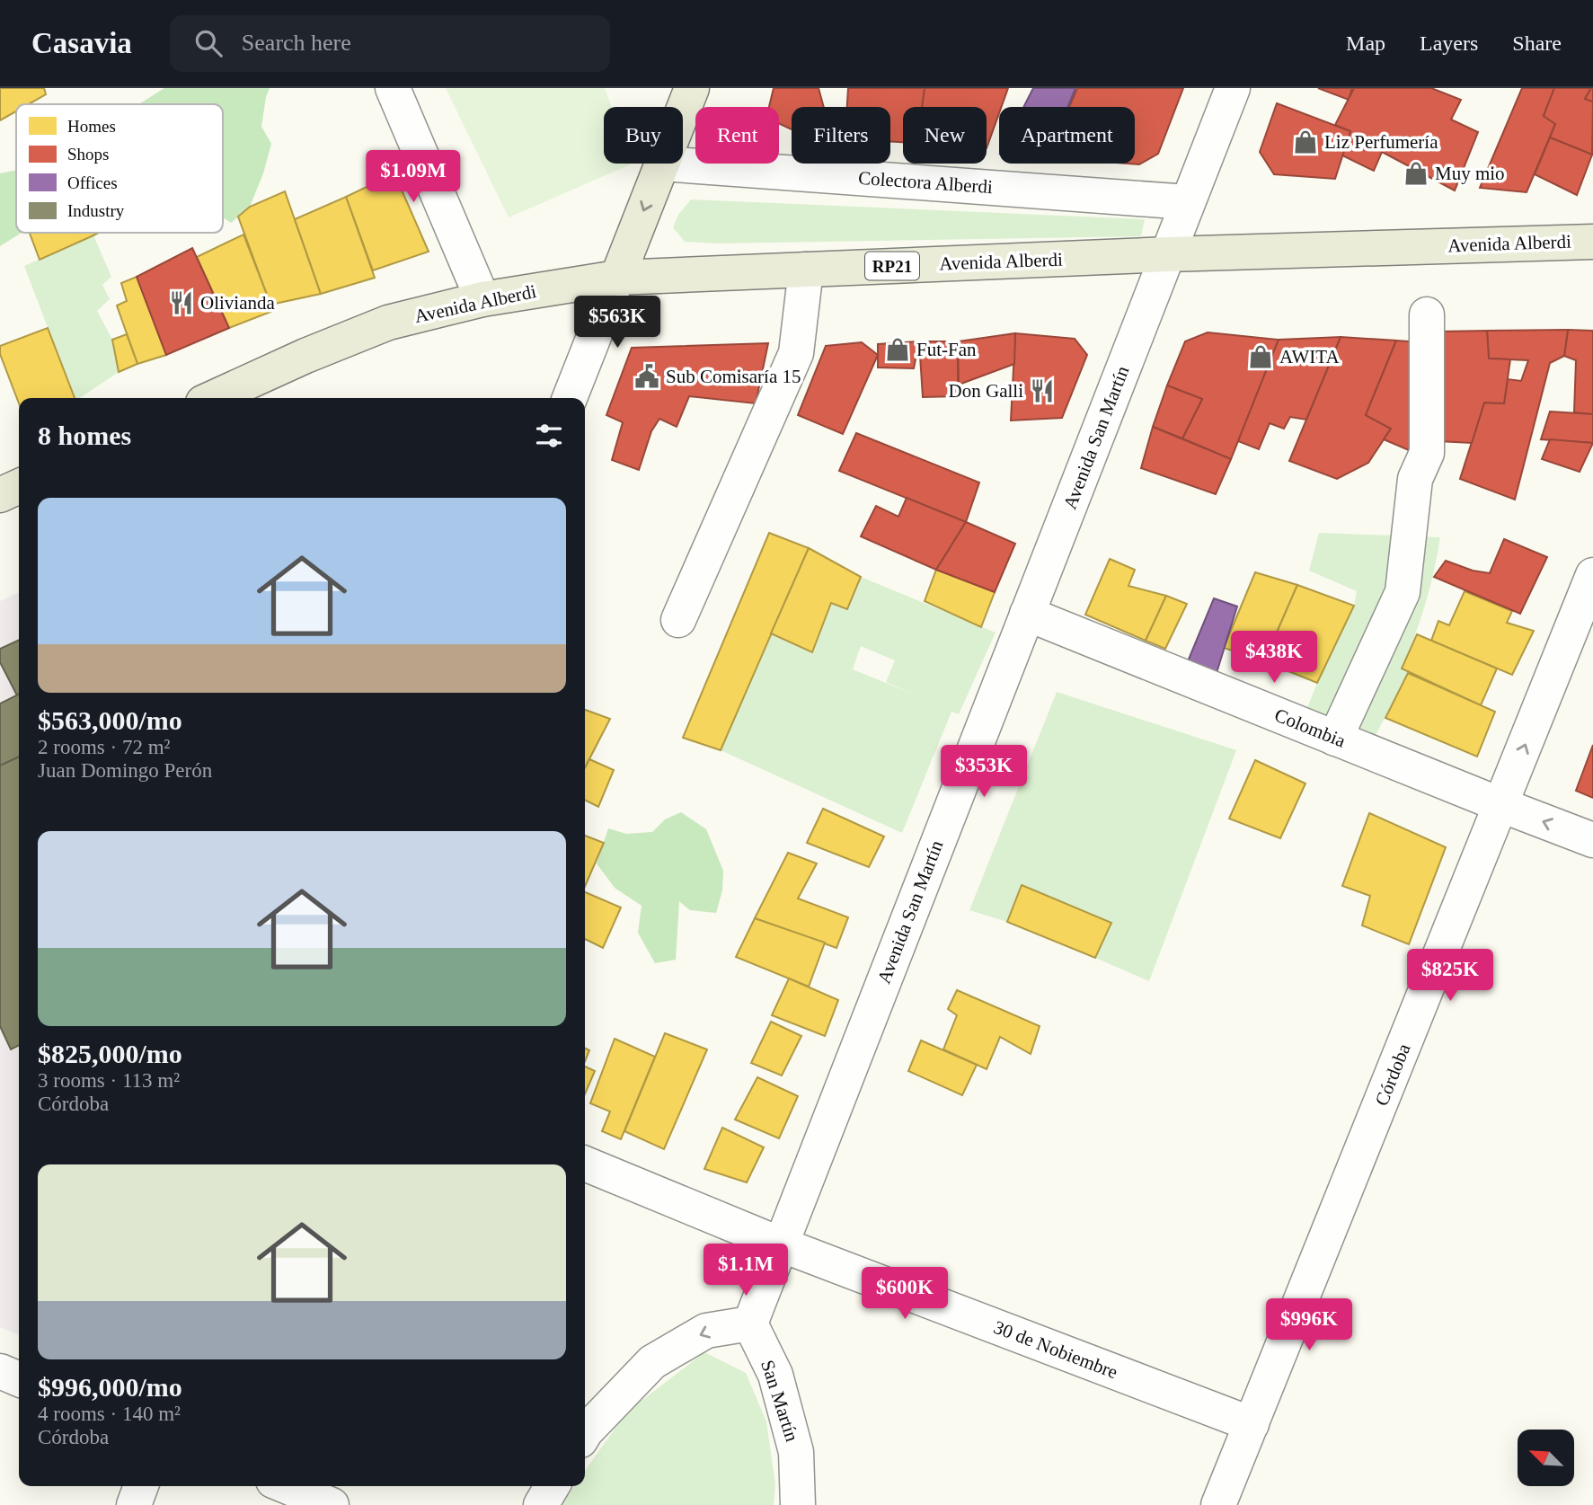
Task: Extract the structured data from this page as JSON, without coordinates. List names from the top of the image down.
{
  "streets": {
    "main road": ["Avenida Alberdi", "RP21"],
    "street": [
      "Colectora Alberdi",
      "Avenida San Martín",
      "Colombia",
      "Córdoba",
      "30 de Nobiembre",
      "San Martín"
    ]
  },
  "crossings": [
    ["Avenida Alberdi", "Avenida San Martín"],
    ["Avenida San Martín", "Colombia"],
    ["Avenida San Martín", "30 de Nobiembre"],
    ["Avenida San Martín", "San Martín"],
    ["Colombia", "Córdoba"],
    ["Córdoba", "30 de Nobiembre"]
  ],
  "places": {
    "shop": [
      "Liz Perfumería",
      "Muy mio",
      "Fut-Fan",
      "AWITA"
    ],
    "restaurant": ["Olivianda", "Don Galli"],
    "public building": ["Sub Comisaría 15"]
  },
  "legend": [
    "Homes",
    "Shops",
    "Offices",
    "Industry"
  ],
  "north": "top left",
  "page": {
    "header": "Casavia",
    "search": "Search here",
    "nav": ["Map", "Layers", "Share"],
    "chip": [
      "Buy",
      "Rent",
      "Filters",
      "New",
      "Apartment"
    ],
    "price": [
      "$1.09M",
      "$563K",
      "$438K",
      "$353K",
      "$825K",
      "$1.1M",
      "$600K",
      "$996K"
    ],
    "heading": "8 homes",
    "list": [
      {
        "name": "$563,000/mo",
        "note": "2 rooms · 72 m² · Juan Domingo Perón"
      },
      {
        "name": "$825,000/mo",
        "note": "3 rooms · 113 m² · Córdoba"
      },
      {
        "name": "$996,000/mo",
        "note": "4 rooms · 140 m² · Córdoba"
      }
    ]
  }
}
